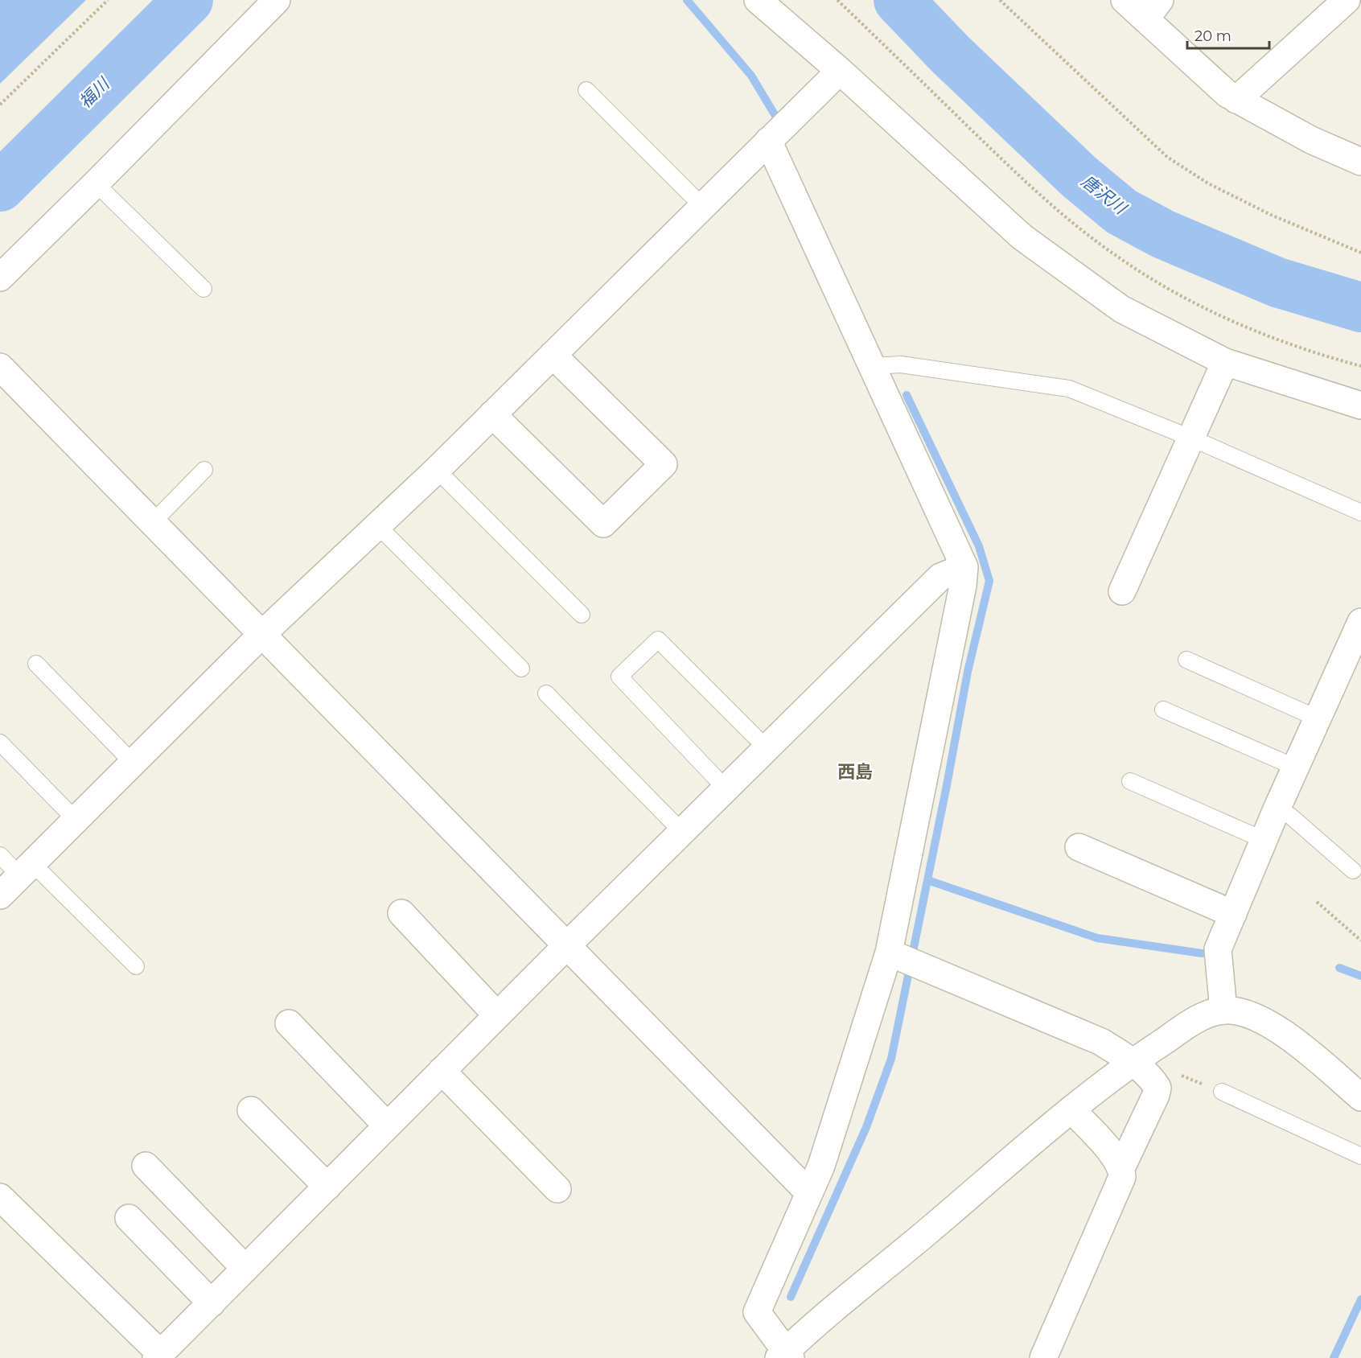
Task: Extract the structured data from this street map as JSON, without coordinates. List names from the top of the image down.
{
  "districts": ["西島"],
  "water": ["福川", "唐沢川"],
  "scale_bar": "20 m"
}
